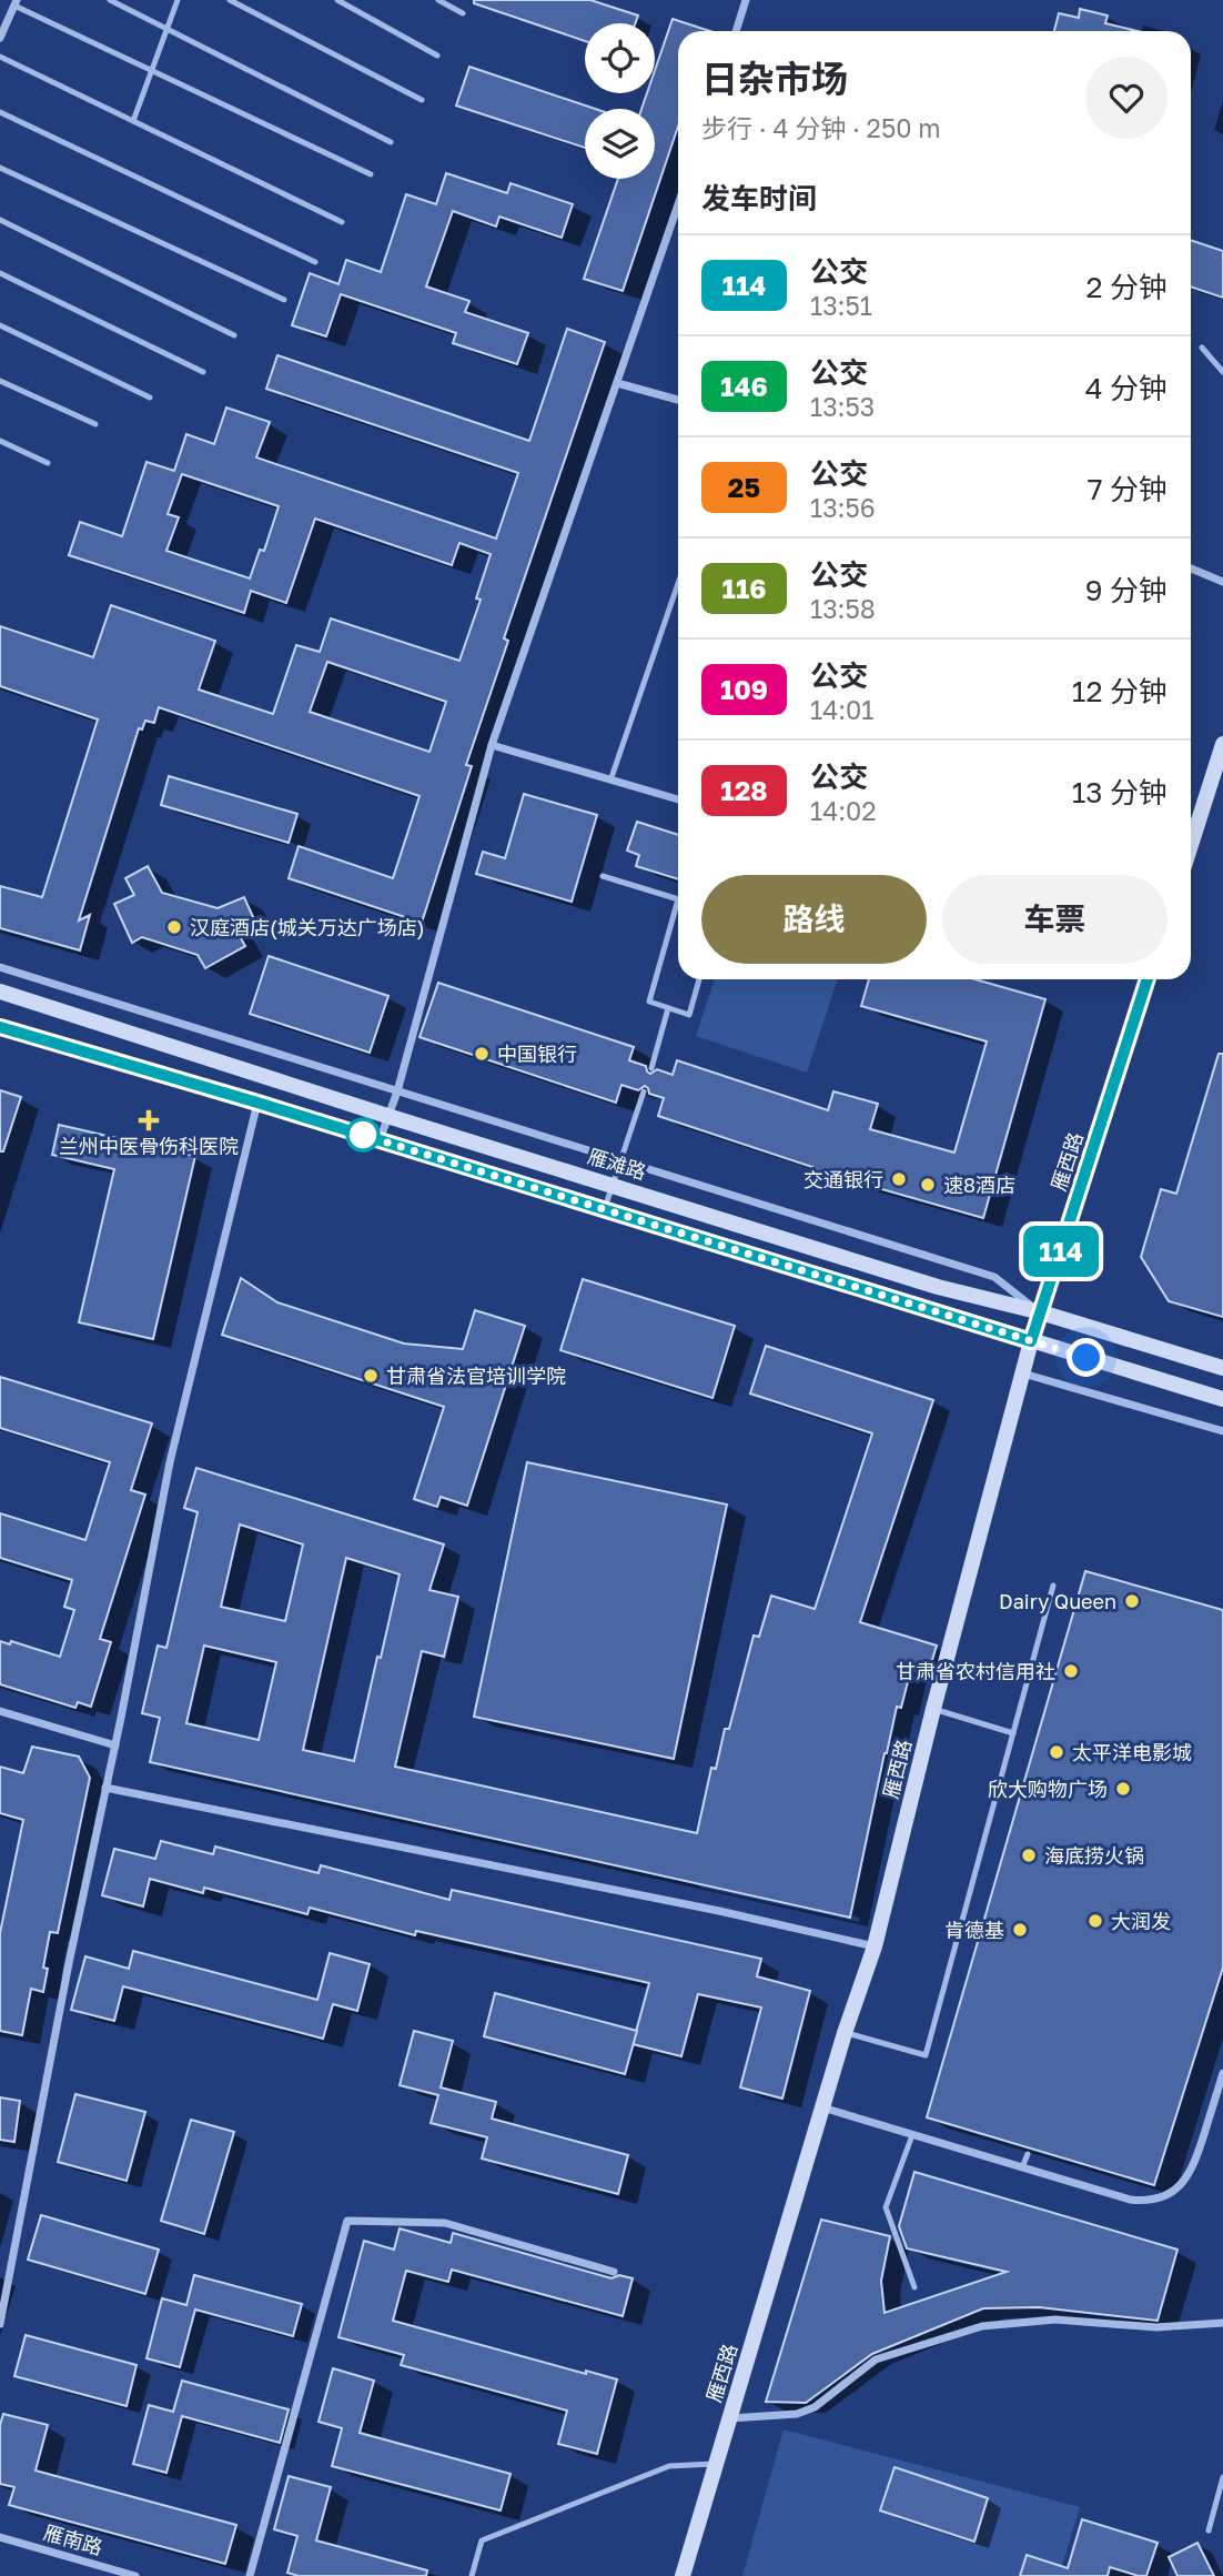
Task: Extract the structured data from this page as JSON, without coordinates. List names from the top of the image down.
{
  "streets": {
    "main road": ["雁西路", "雁滩路"],
    "street": ["雁南路"]
  },
  "crossings": [
    ["雁西路", "雁滩路"]
  ],
  "places": {
    "other": [
      "汉庭酒店(城关万达广场店)",
      "中国银行",
      "交通银行",
      "速8酒店",
      "甘肃省法官培训学院",
      "Dairy Queen",
      "甘肃省农村信用社",
      "太平洋电影城",
      "欣大购物广场",
      "海底捞火锅",
      "大润发",
      "肯德基"
    ],
    "health": ["兰州中医骨伤科医院"]
  },
  "lines": ["bus line 114"],
  "page": {
    "on_map": "114",
    "heading": [
      ["日杂市场", "步行 · 4 分钟 · 250 m"],
      "发车时间"
    ],
    "list": [
      {
        "mark": "114",
        "name": "公交",
        "note": "13:51",
        "value": "2 分钟"
      },
      {
        "mark": "146",
        "name": "公交",
        "note": "13:53",
        "value": "4 分钟"
      },
      {
        "mark": "25",
        "name": "公交",
        "note": "13:56",
        "value": "7 分钟"
      },
      {
        "mark": "116",
        "name": "公交",
        "note": "13:58",
        "value": "9 分钟"
      },
      {
        "mark": "109",
        "name": "公交",
        "note": "14:01",
        "value": "12 分钟"
      },
      {
        "mark": "128",
        "name": "公交",
        "note": "14:02",
        "value": "13 分钟"
      }
    ],
    "buttons": ["路线", "车票"]
  }
}
